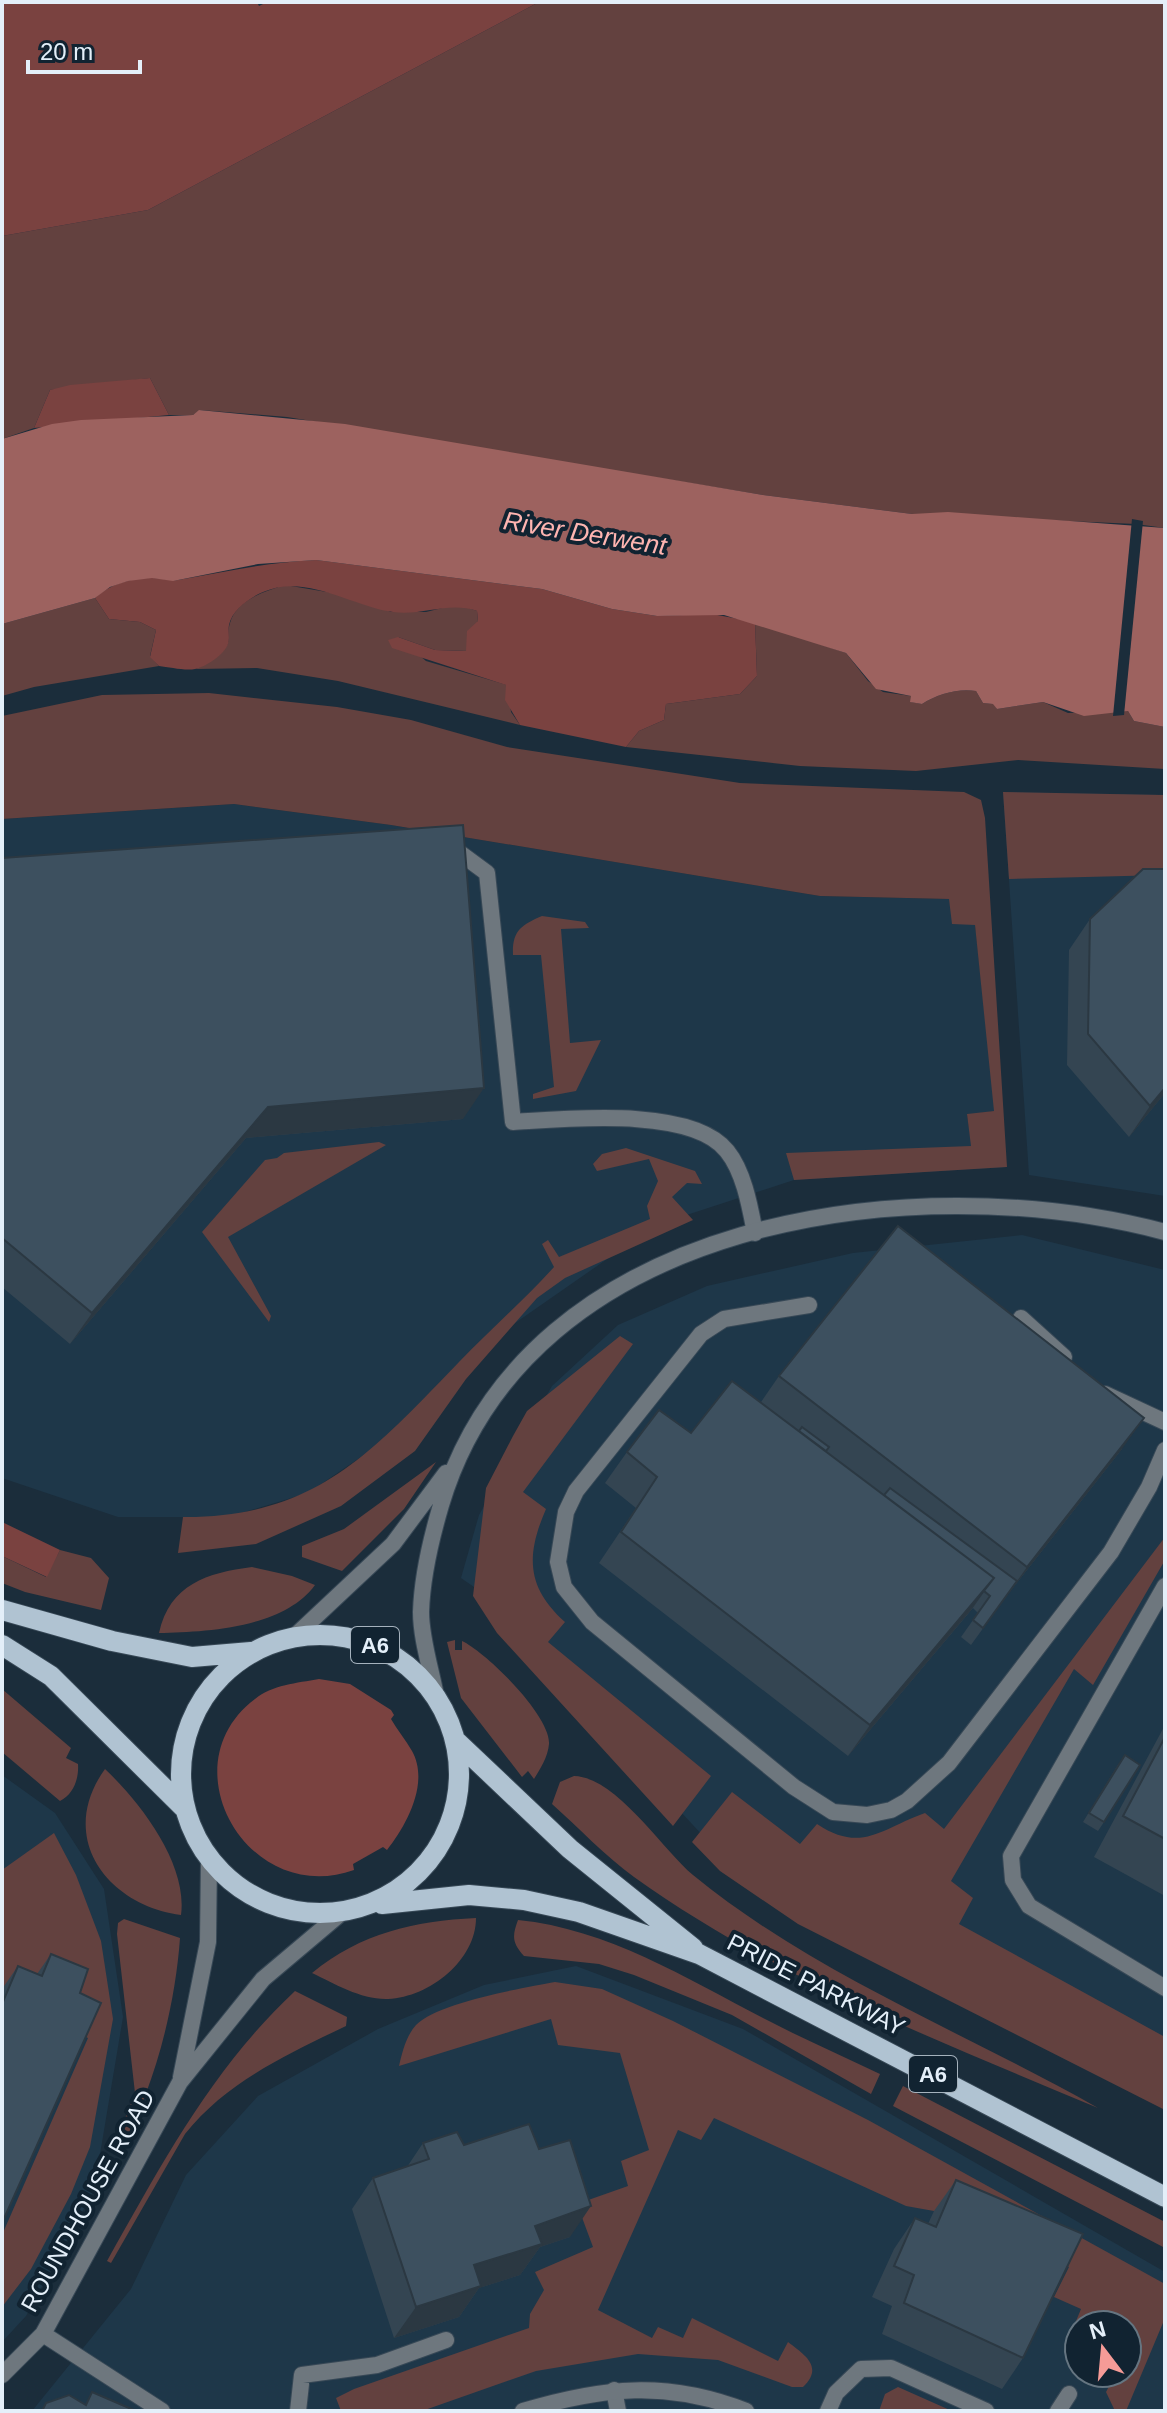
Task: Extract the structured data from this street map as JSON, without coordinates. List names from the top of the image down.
{
  "streets": {
    "main road": ["A6", "PRIDE PARKWAY"],
    "street": ["ROUNDHOUSE ROAD"]
  },
  "crossings": [
    ["A6", "PRIDE PARKWAY"],
    ["A6", "ROUNDHOUSE ROAD"],
    ["PRIDE PARKWAY", "ROUNDHOUSE ROAD"]
  ],
  "water": ["River Derwent"],
  "scale_bar": "20 m",
  "north": "top"
}
